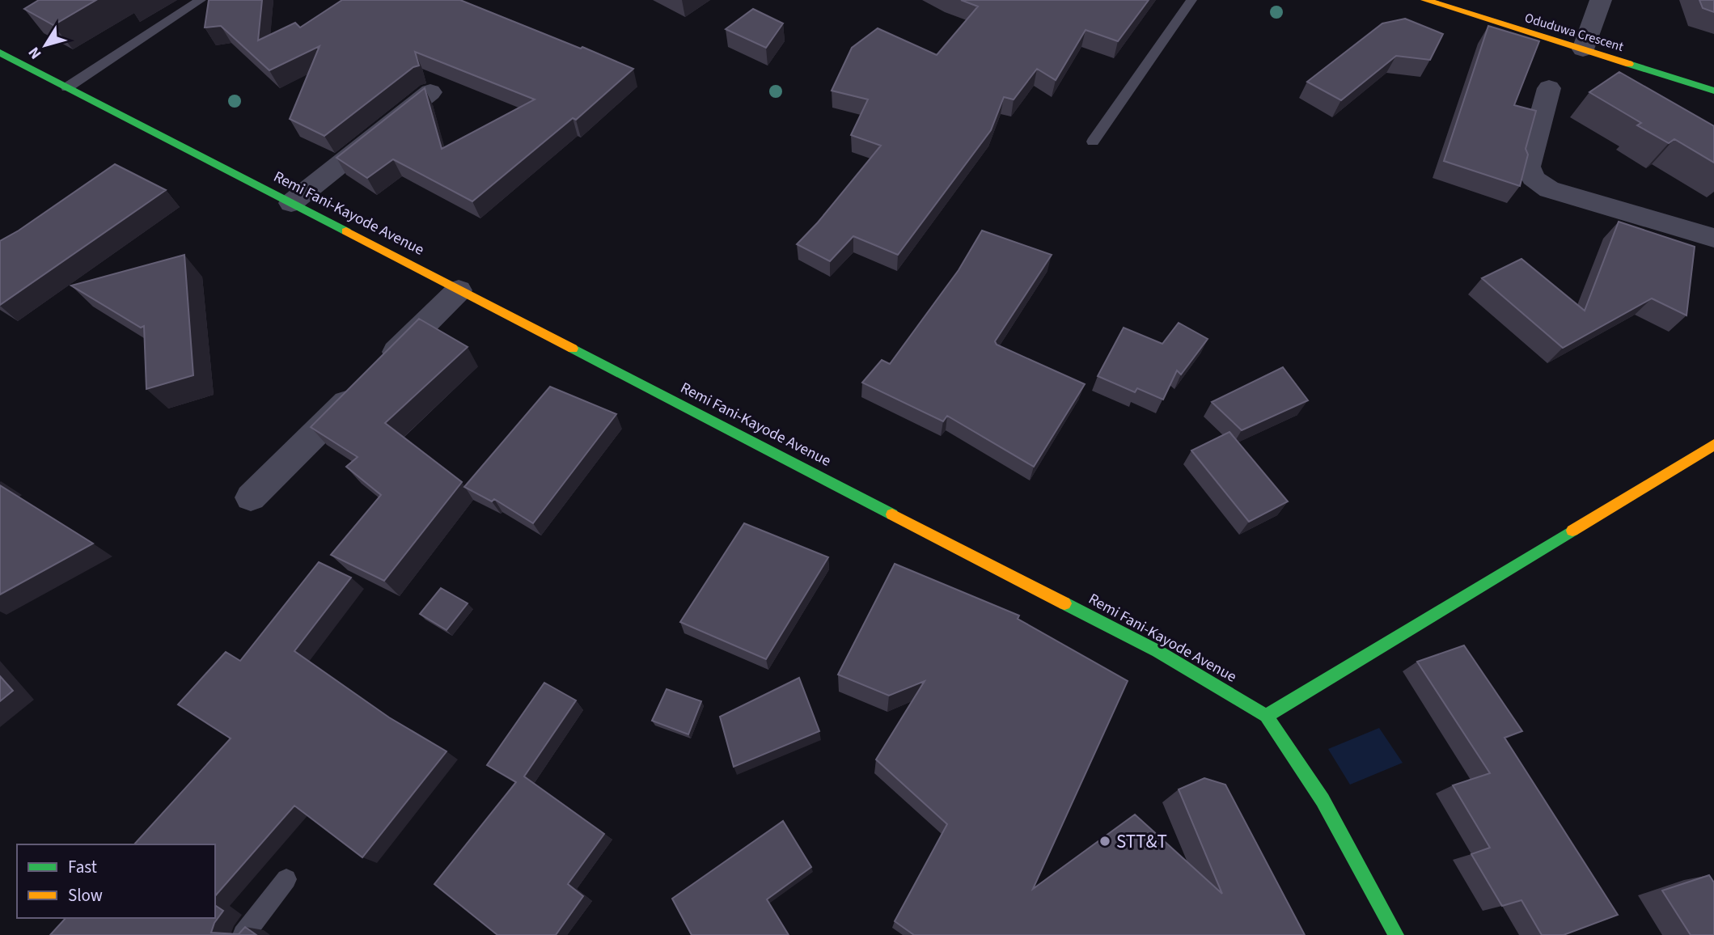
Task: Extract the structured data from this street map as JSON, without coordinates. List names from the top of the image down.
{
  "streets": {
    "street": ["Oduduwa Crescent", "Remi Fani-Kayode Avenue"]
  },
  "places": ["STT&T"],
  "legend": ["Fast", "Slow"],
  "north": "bottom left"
}
